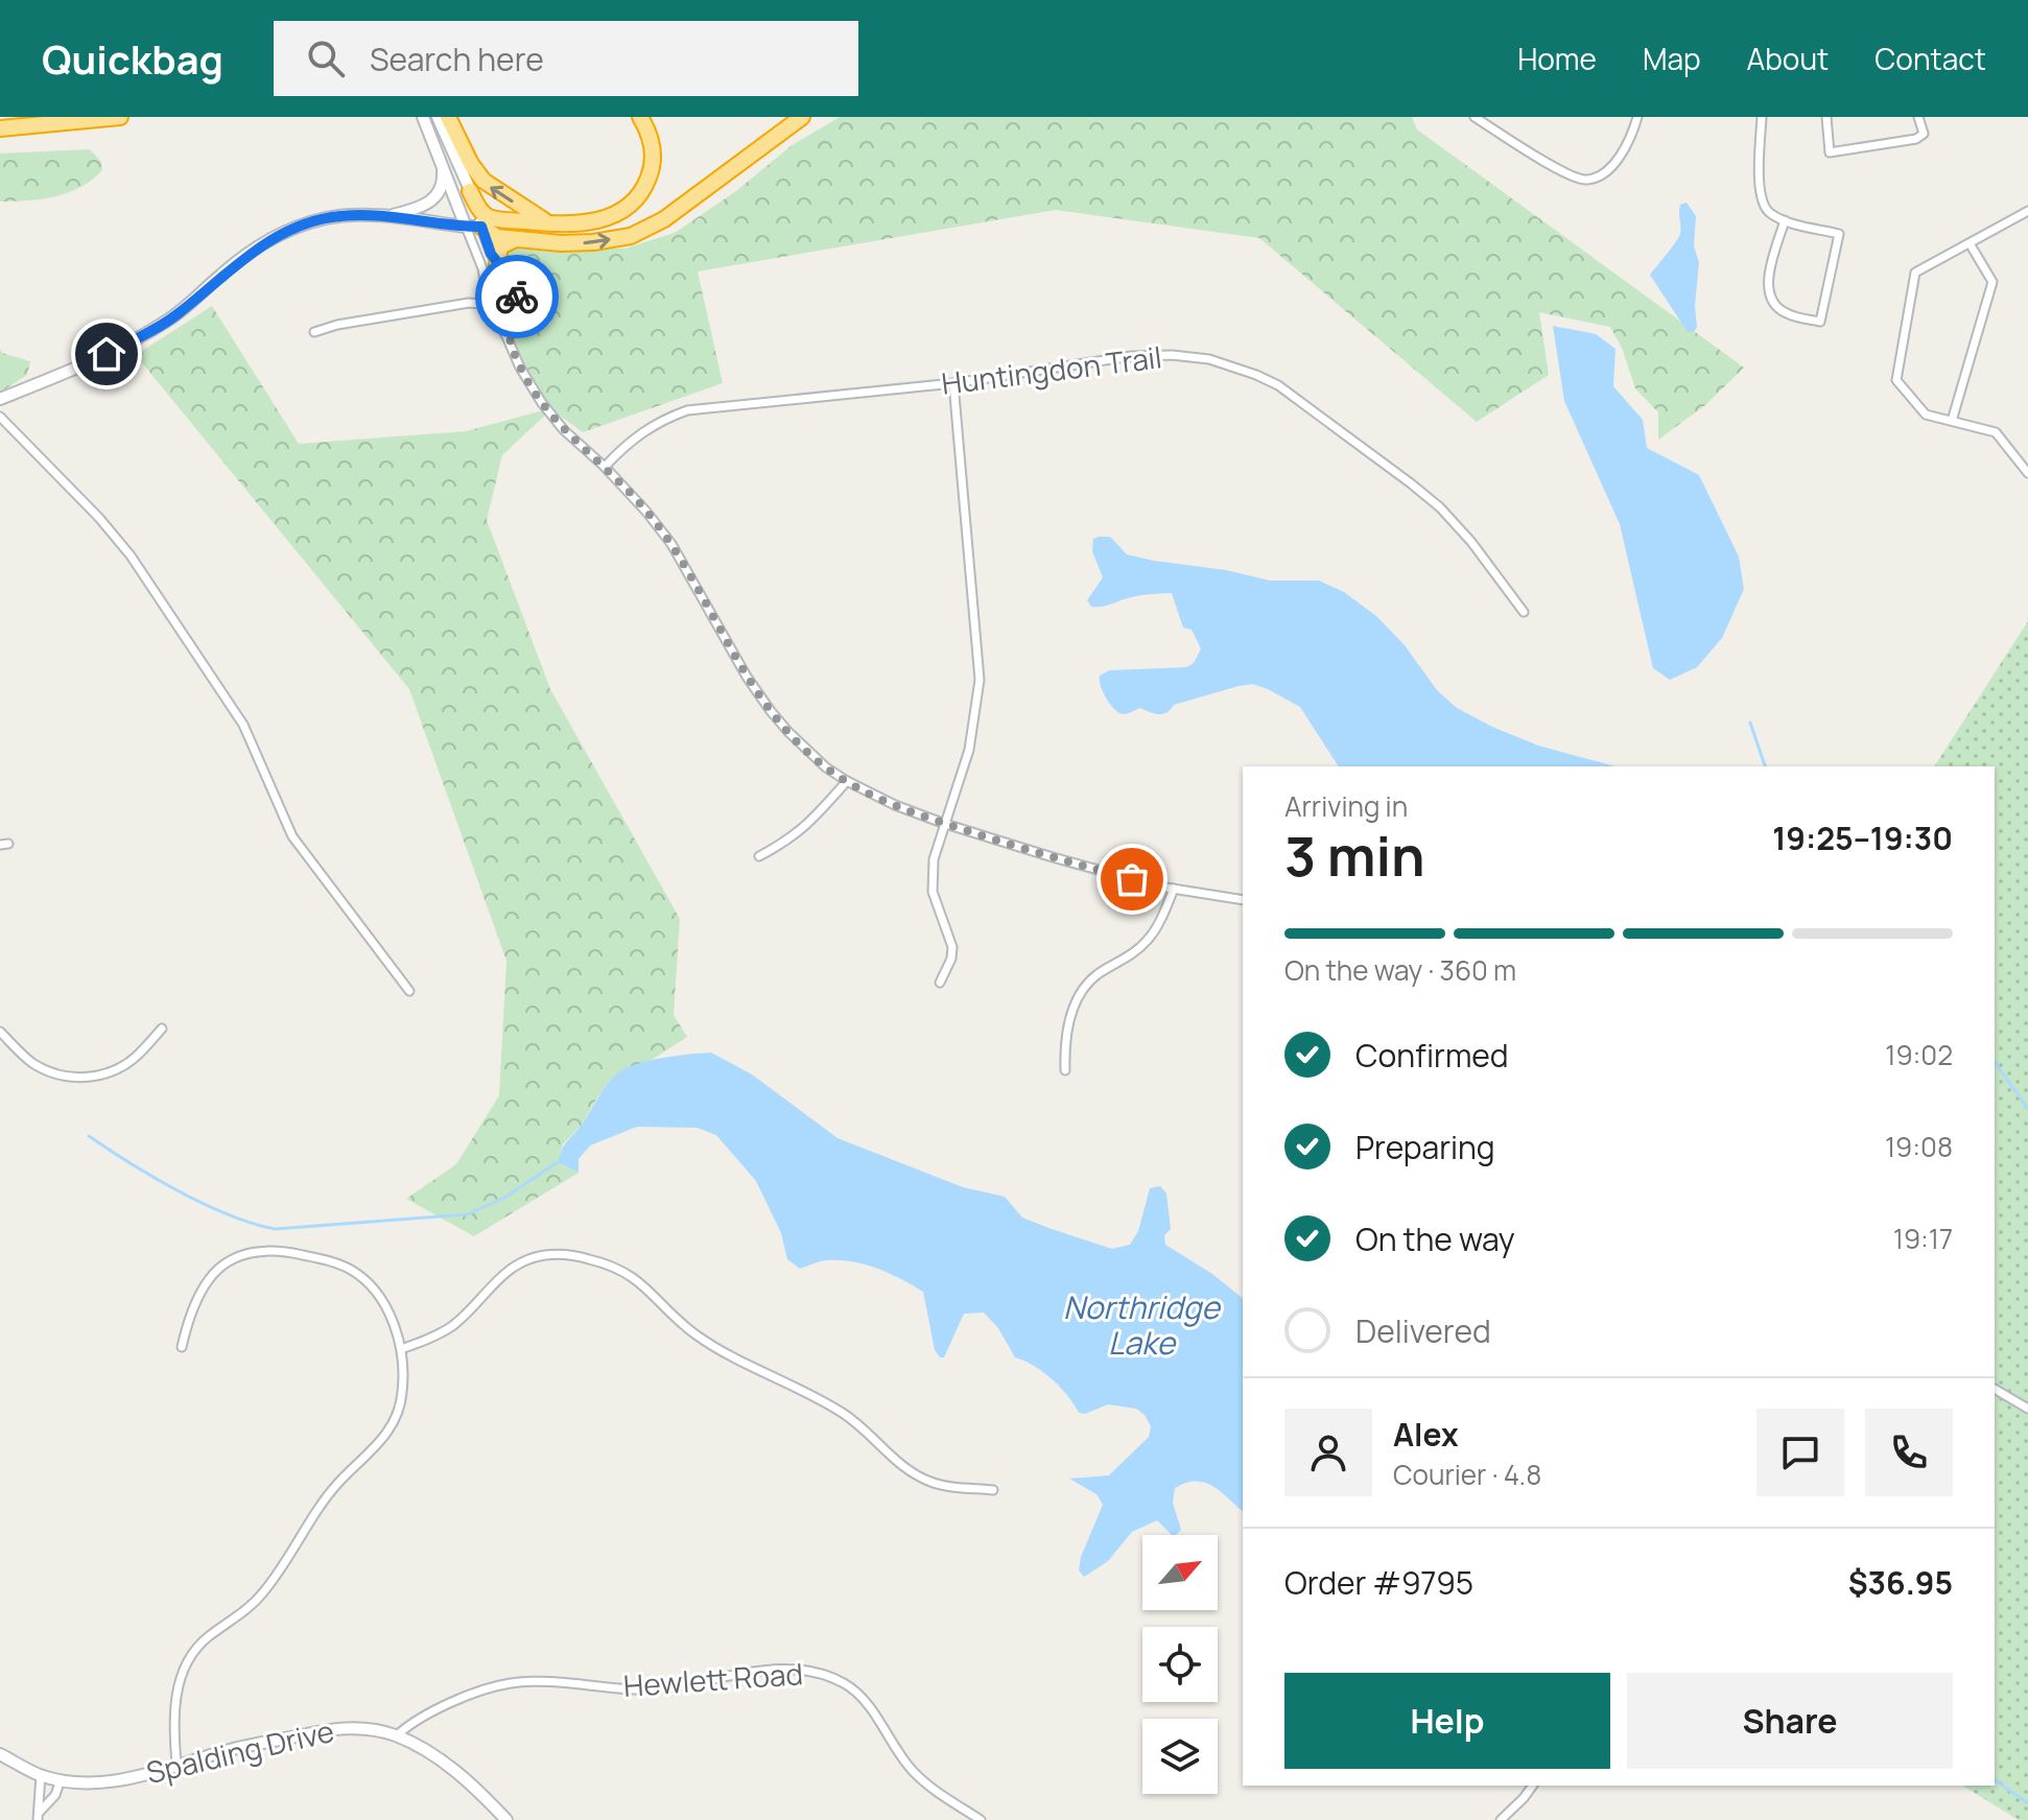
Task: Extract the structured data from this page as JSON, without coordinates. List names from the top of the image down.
{
  "streets": {
    "street": ["Huntingdon Trail", "Hewlett Road", "Spalding Drive"]
  },
  "crossings": [
    ["Hewlett Road", "Spalding Drive"]
  ],
  "water": ["Northridge Lake"],
  "north": "top right",
  "page": {
    "header": "Quickbag",
    "search": "Search here",
    "nav": [
      "Home",
      "Map",
      "About",
      "Contact"
    ],
    "heading": ["3 min", "Arriving in", "19:25–19:30"],
    "panel": [
      "Alex",
      "Courier · 4.8",
      "Order #9795",
      "$36.95"
    ],
    "bar": "On the way · 360 m",
    "list": [
      ["Confirmed", "19:02"],
      ["Preparing", "19:08"],
      ["On the way", "19:17"],
      "Delivered"
    ],
    "buttons": ["Help", "Share"]
  }
}
